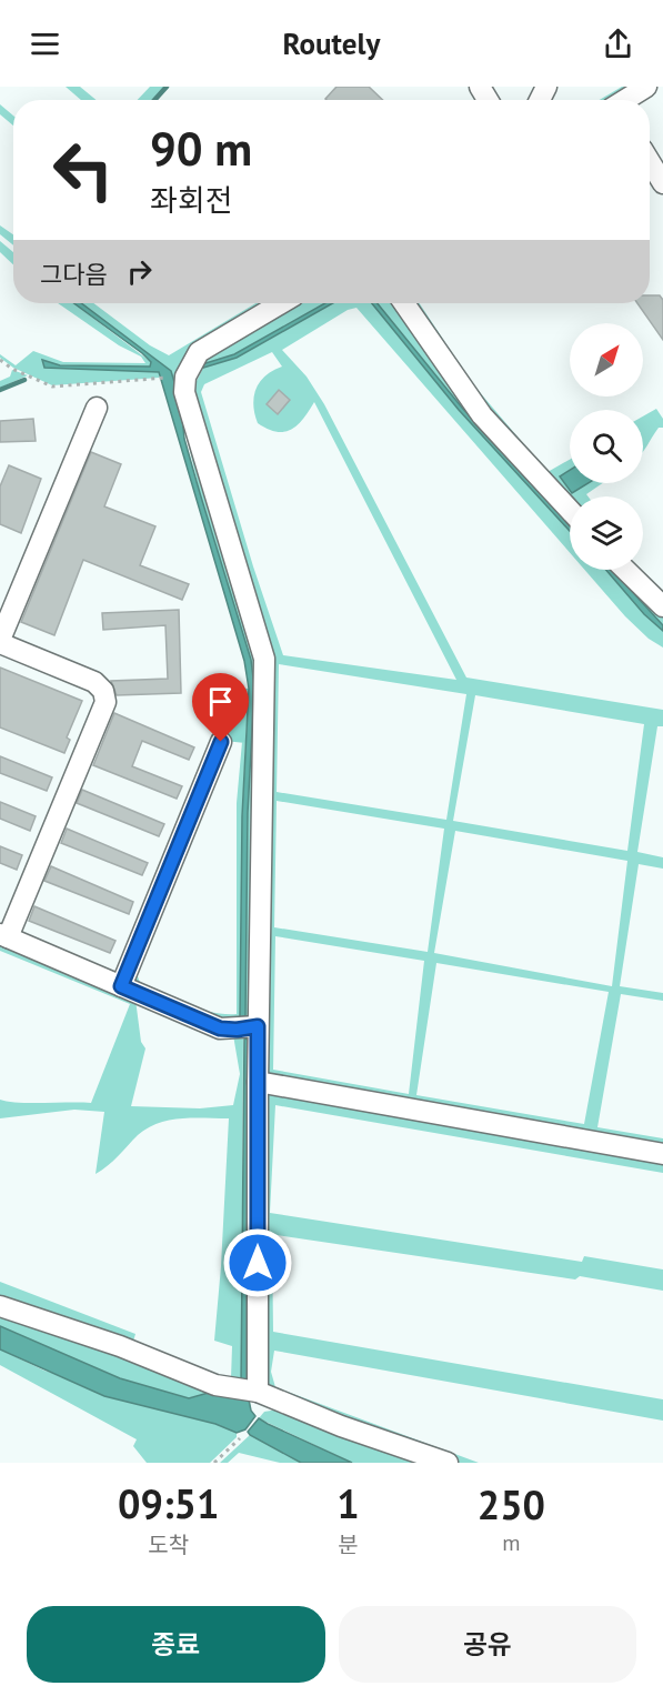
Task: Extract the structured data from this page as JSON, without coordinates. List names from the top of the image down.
{
  "north": "top right",
  "page": {
    "header": "Routely",
    "turn": ["90 m", "좌회전"],
    "then": "그다음",
    "eta": [
      "09:51",
      "도착",
      "1",
      "분",
      "250",
      "m"
    ],
    "buttons": ["종료", "공유"]
  }
}
